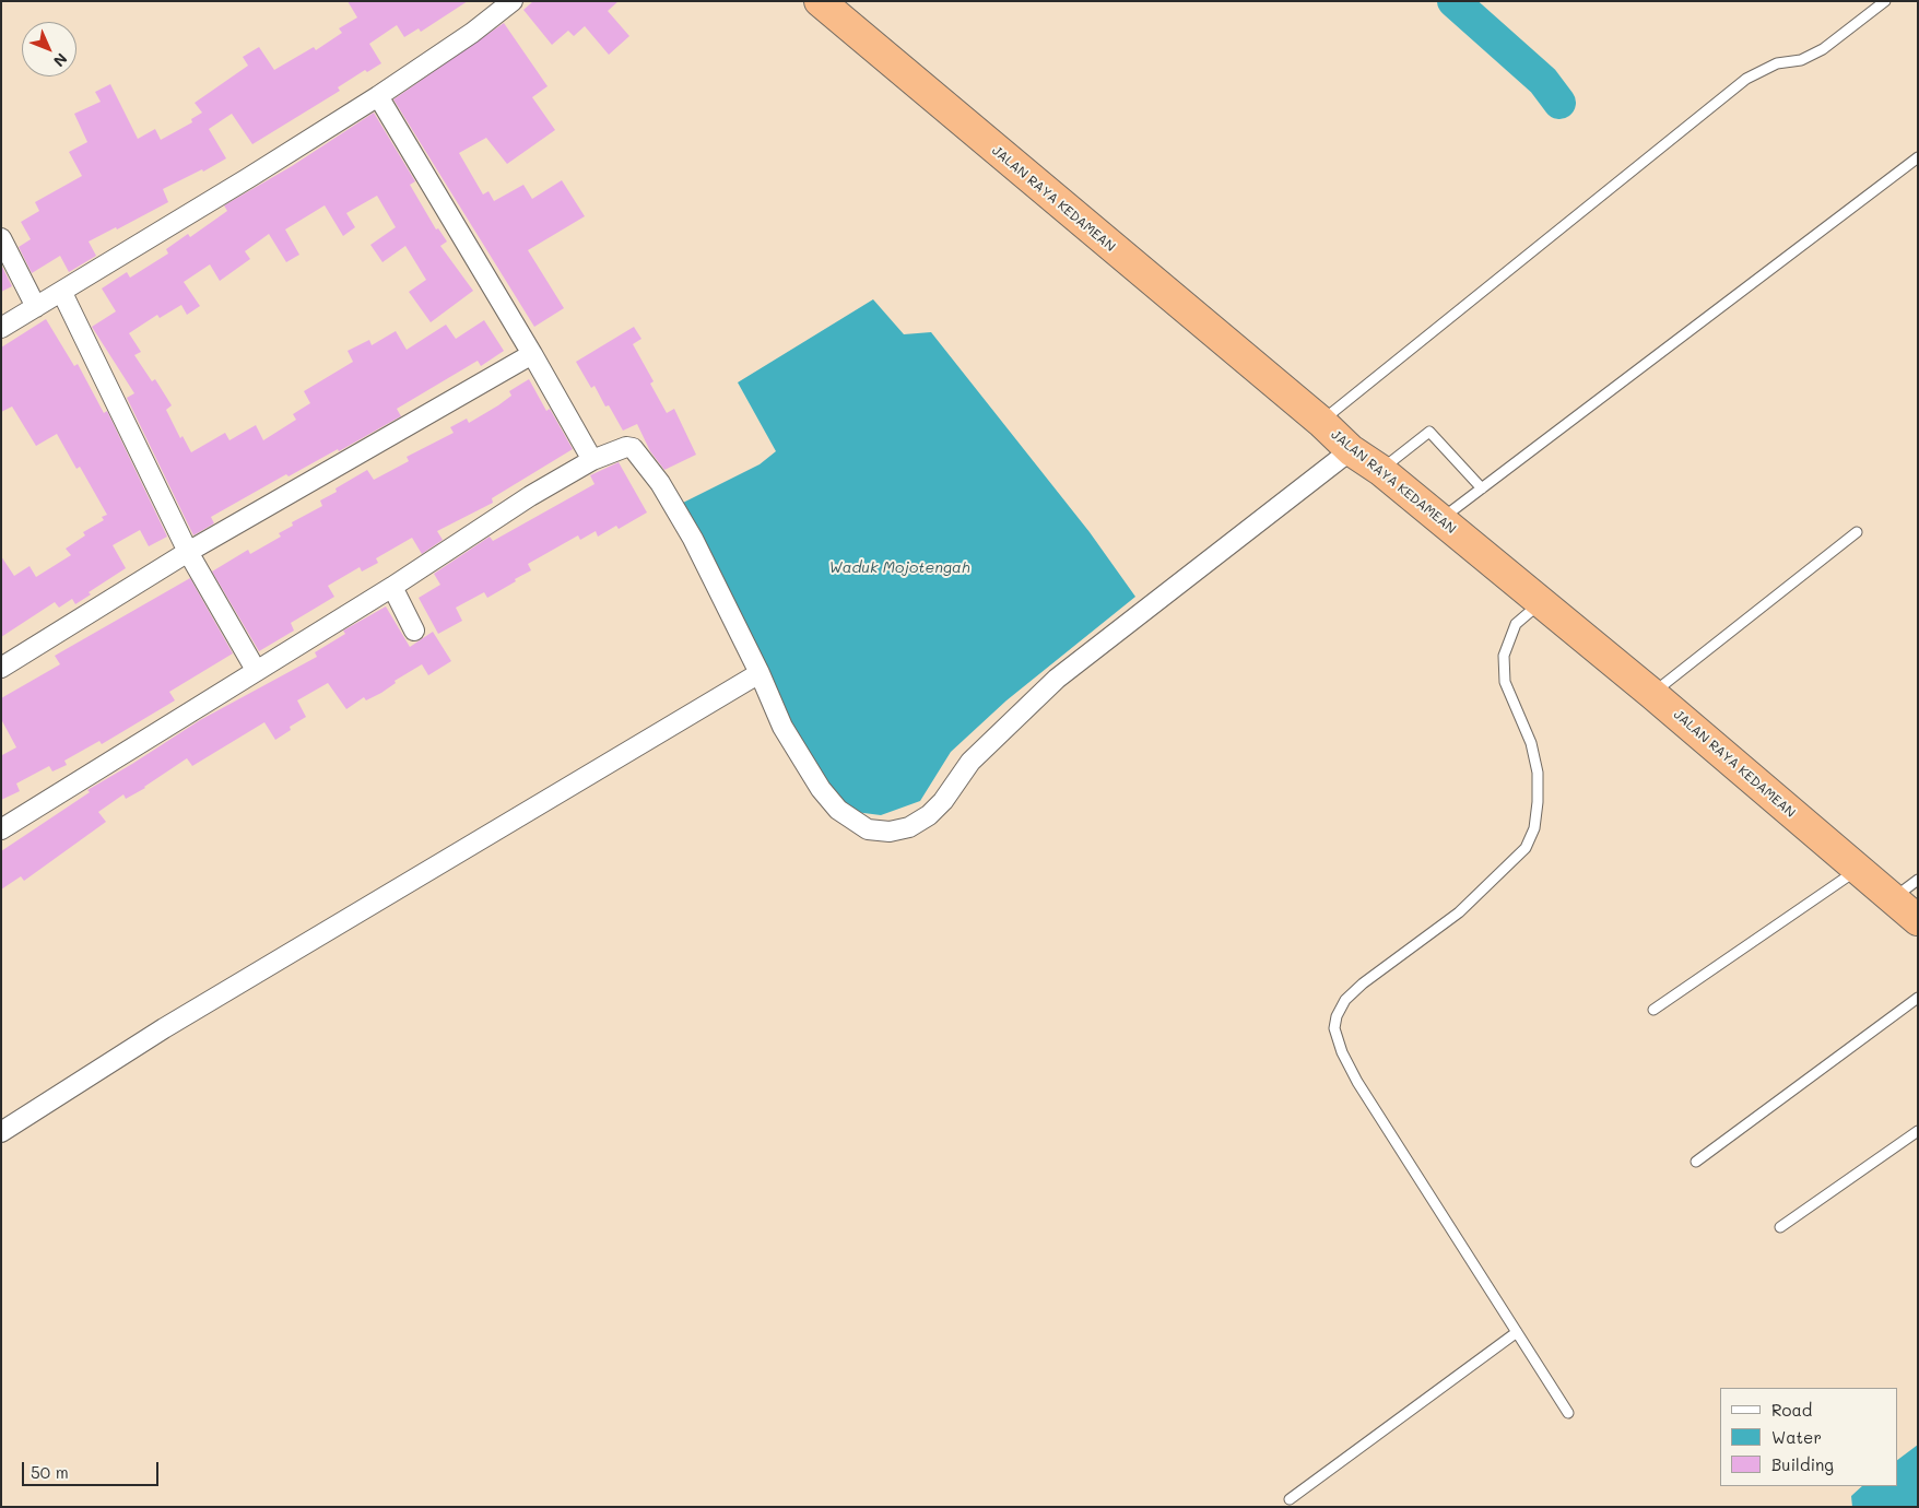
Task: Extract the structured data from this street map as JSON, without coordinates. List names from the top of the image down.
{
  "streets": {
    "highway": ["JALAN RAYA KEDAMEAN"]
  },
  "water": ["Waduk Mojotengah"],
  "legend": ["Road", "Water", "Building"],
  "scale_bar": "50 m",
  "north": "bottom right"
}
